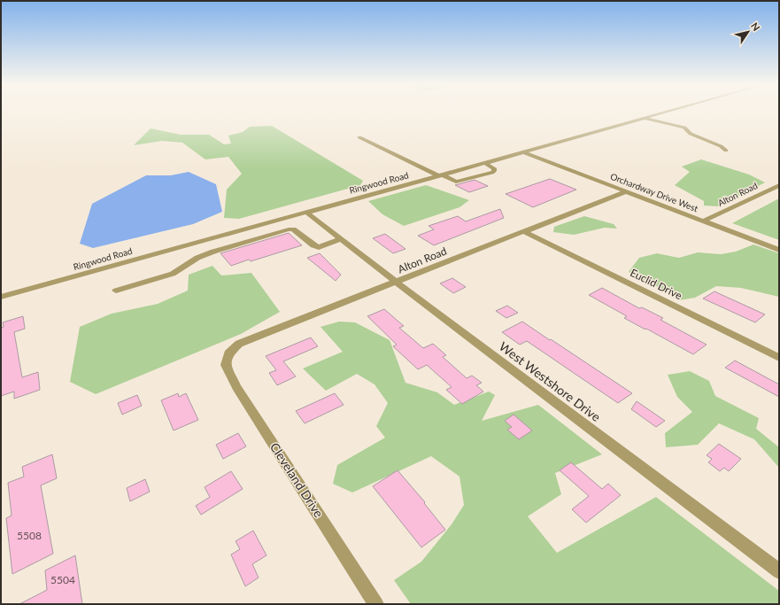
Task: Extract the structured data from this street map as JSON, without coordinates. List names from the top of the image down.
{
  "streets": {
    "street": [
      "Ringwood Road",
      "Orchardway Drive West",
      "Alton Road",
      "Euclid Drive",
      "West Westshore Drive",
      "Cleveland Drive"
    ]
  },
  "crossings": [
    ["Ringwood Road", "Orchardway Drive West"],
    ["Ringwood Road", "West Westshore Drive"],
    ["Orchardway Drive West", "Alton Road"],
    ["Alton Road", "Euclid Drive"],
    ["Alton Road", "West Westshore Drive"],
    ["Alton Road", "Cleveland Drive"]
  ],
  "house_numbers": ["5508", "5504"],
  "north": "top right"
}
